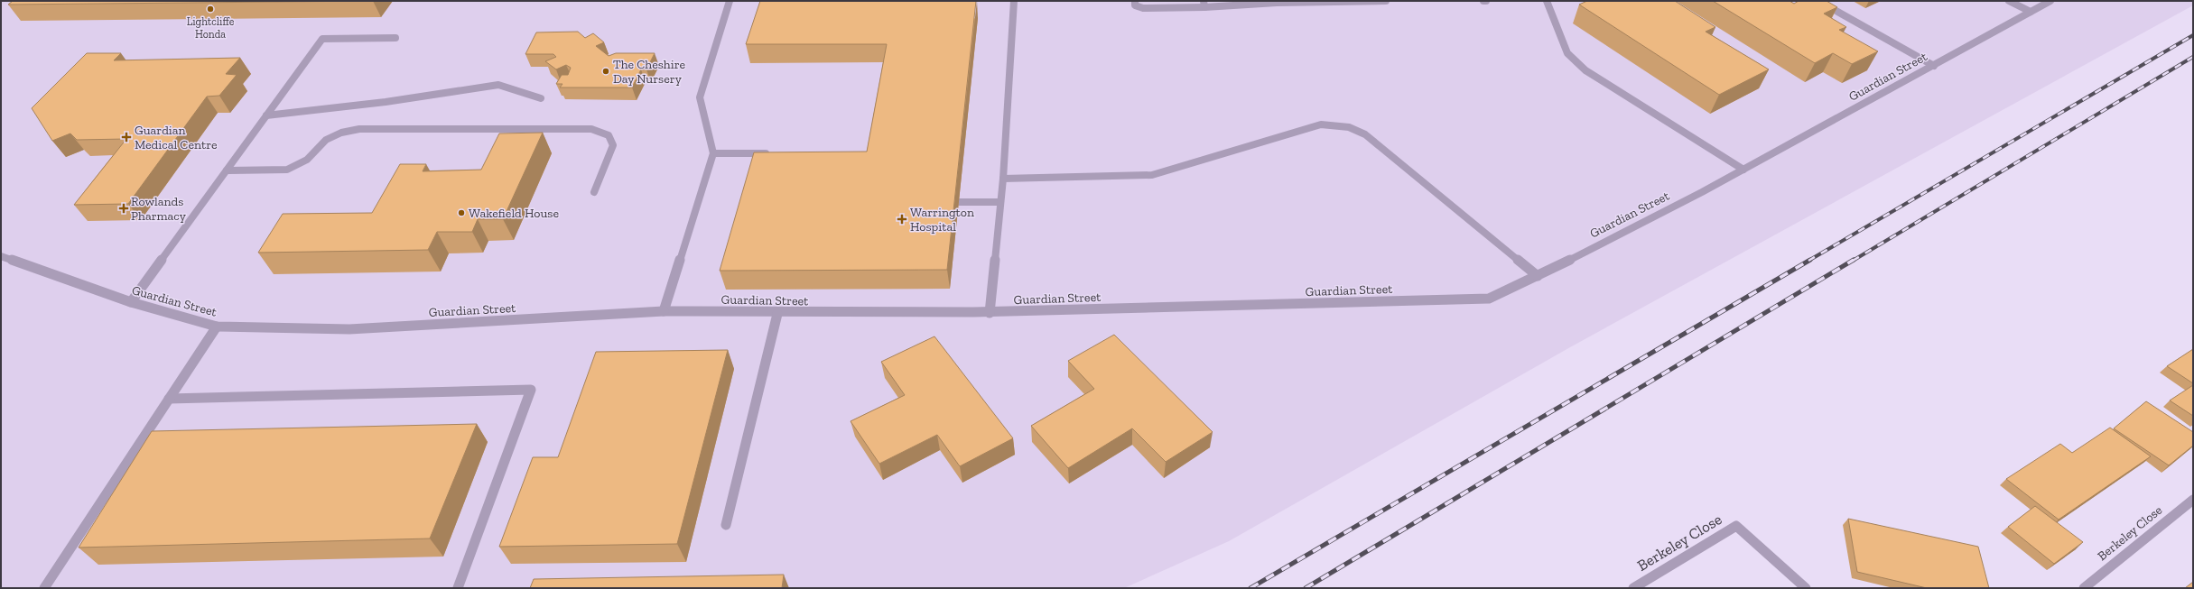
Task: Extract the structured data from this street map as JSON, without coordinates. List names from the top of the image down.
{
  "streets": {
    "street": ["Guardian Street", "Berkeley Close"]
  },
  "places": {
    "other": ["Lightcliffe Honda", "The Cheshire Day Nursery", "Wakefield House"],
    "health": ["Guardian Medical Centre", "Rowlands Pharmacy", "Warrington Hospital"]
  }
}
